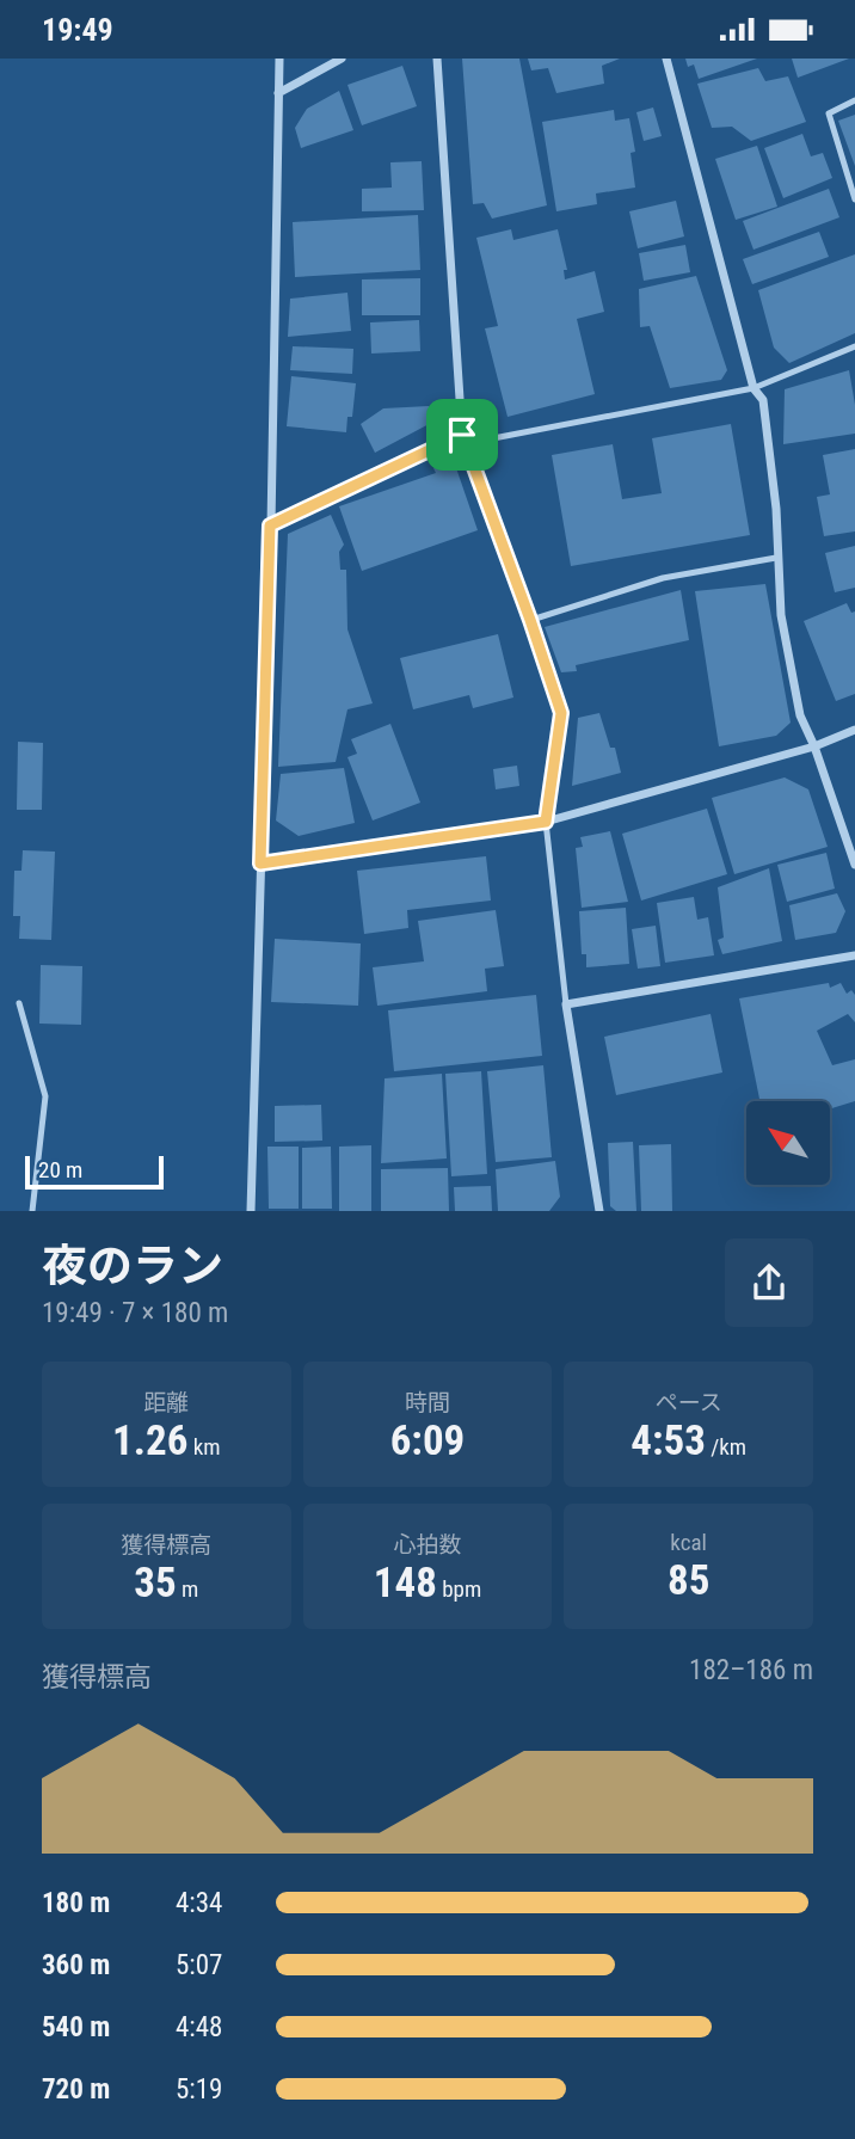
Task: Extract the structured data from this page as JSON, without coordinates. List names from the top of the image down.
{
  "scale_bar": "20 m",
  "north": "top left",
  "page": {
    "status": "19:49",
    "scale": "20 m",
    "heading": ["夜のラン", "19:49 · 7 × 180 m"],
    "stats": [
      ["距離", "1.26 km"],
      ["時間", "6:09"],
      ["ペース", "4:53 /km"],
      ["獲得標高", "35 m"],
      ["心拍数", "148 bpm"],
      ["kcal", "85"]
    ],
    "chart": ["獲得標高", "182–186 m"],
    "list": [
      {
        "name": "180 m",
        "note": "4:34"
      },
      {
        "name": "360 m",
        "note": "5:07"
      },
      {
        "name": "540 m",
        "note": "4:48"
      },
      {
        "name": "720 m",
        "note": "5:19"
      }
    ]
  }
}
